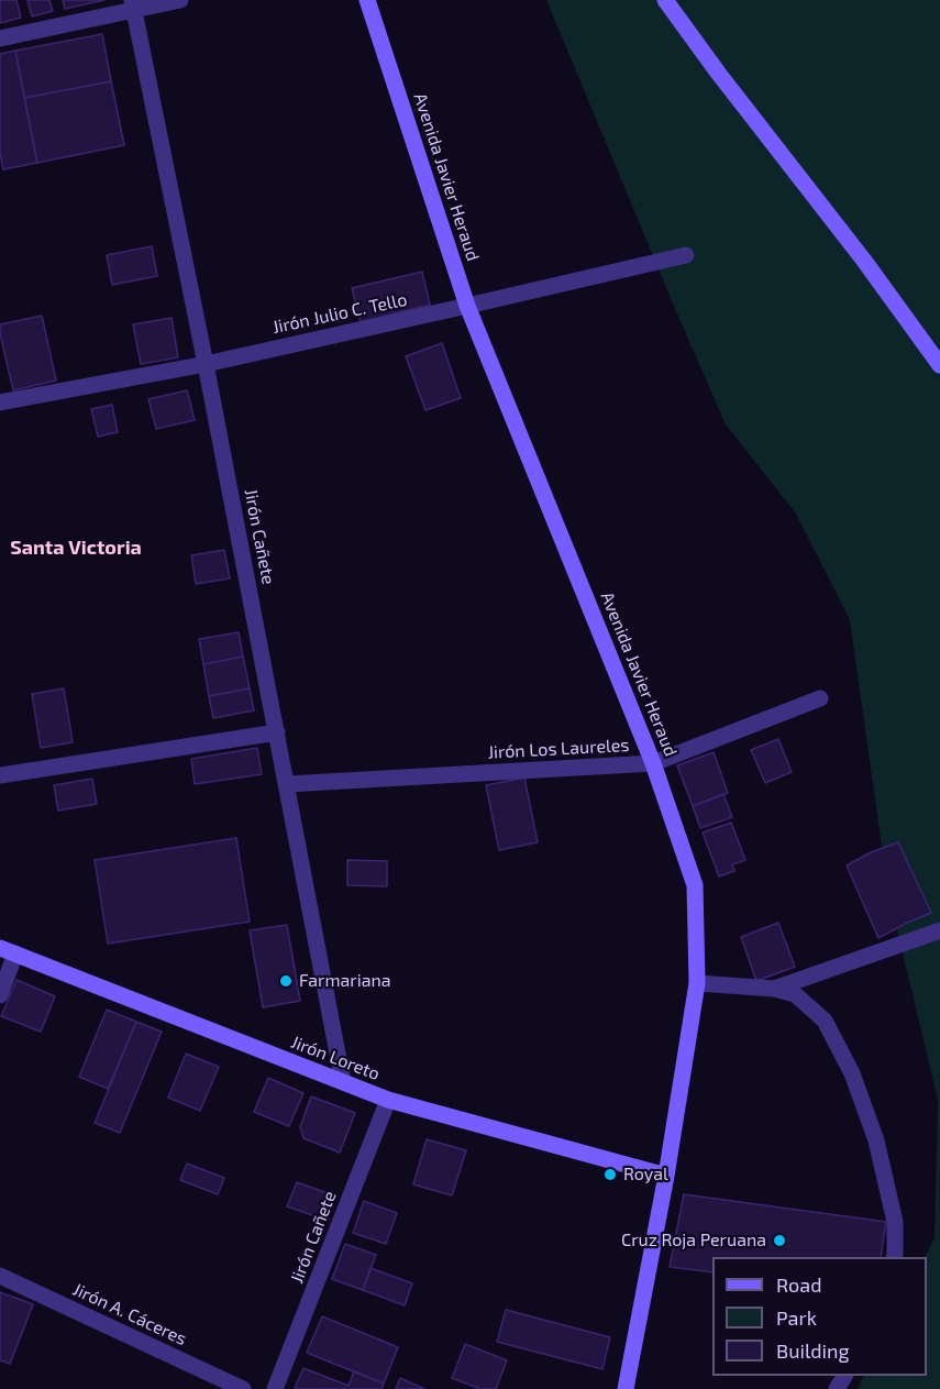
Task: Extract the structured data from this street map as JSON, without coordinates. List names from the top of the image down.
{
  "streets": {
    "main road": ["Avenida Javier Heraud", "Jirón Loreto"],
    "street": [
      "Jirón Julio C. Tello",
      "Jirón Cañete",
      "Jirón Los Laureles",
      "Jirón A. Cáceres"
    ]
  },
  "crossings": [
    ["Avenida Javier Heraud", "Jirón Julio C. Tello"],
    ["Avenida Javier Heraud", "Jirón Los Laureles"],
    ["Avenida Javier Heraud", "Jirón Loreto"],
    ["Jirón Julio C. Tello", "Jirón Cañete"],
    ["Jirón Cañete", "Jirón Los Laureles"],
    ["Jirón Cañete", "Jirón Loreto"]
  ],
  "districts": ["Santa Victoria"],
  "places": ["Farmariana", "Royal", "Cruz Roja Peruana"],
  "legend": ["Road", "Park", "Building"]
}
